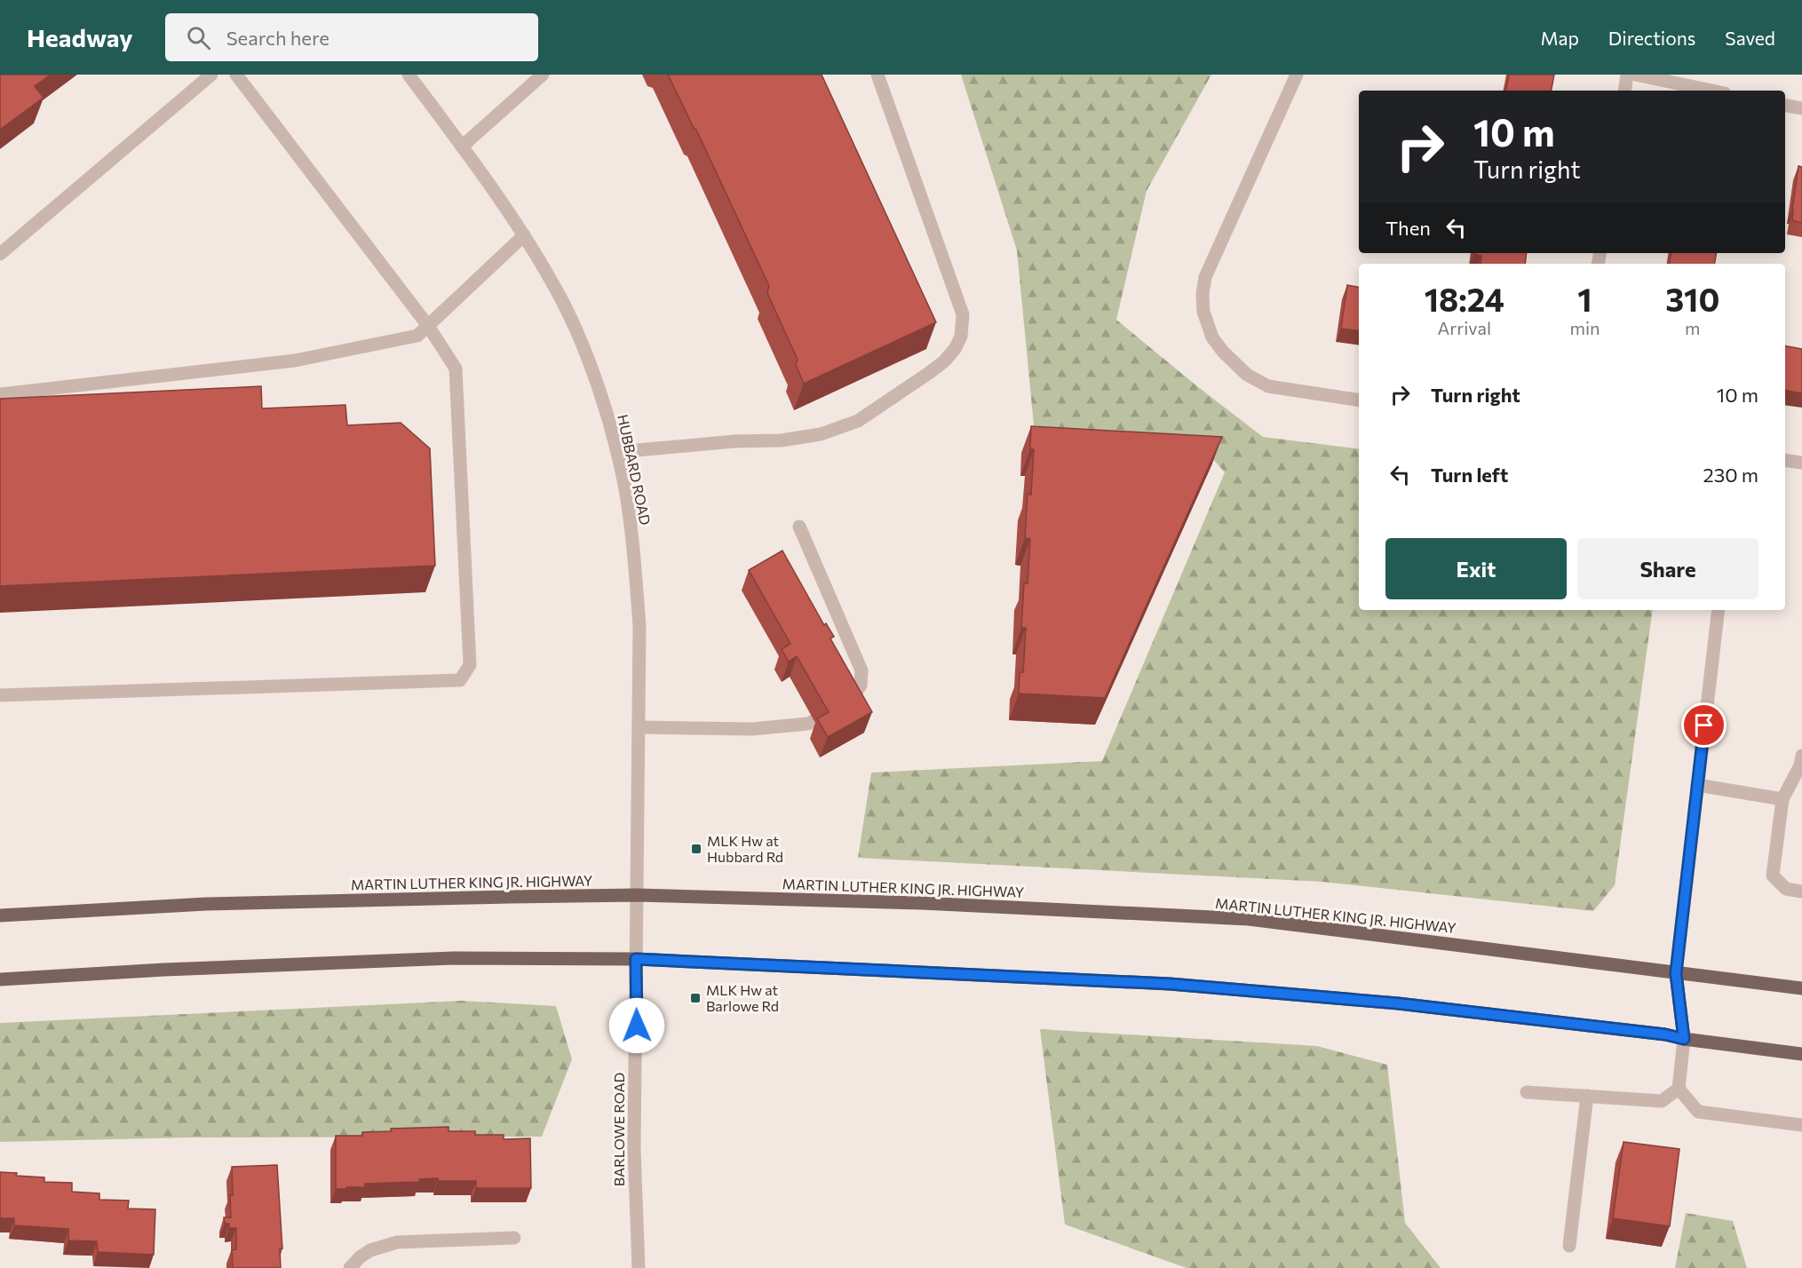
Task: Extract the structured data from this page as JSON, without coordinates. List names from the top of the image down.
{
  "streets": {
    "main road": ["MARTIN LUTHER KING JR. HIGHWAY"],
    "street": ["HUBBARD ROAD", "BARLOWE ROAD"]
  },
  "crossings": [
    ["HUBBARD ROAD", "MARTIN LUTHER KING JR. HIGHWAY"],
    ["HUBBARD ROAD", "BARLOWE ROAD"],
    ["MARTIN LUTHER KING JR. HIGHWAY", "BARLOWE ROAD"]
  ],
  "places": {
    "transit": ["MLK Hw at Hubbard Rd", "MLK Hw at Barlowe Rd"]
  },
  "page": {
    "header": "Headway",
    "search": "Search here",
    "nav": ["Map", "Directions", "Saved"],
    "turn": ["10 m", "Turn right"],
    "then": "Then",
    "eta": [
      "18:24",
      "Arrival",
      "1",
      "min",
      "310",
      "m"
    ],
    "list": [
      {
        "name": "Turn right",
        "value": "10 m"
      },
      {
        "name": "Turn left",
        "value": "230 m"
      }
    ],
    "buttons": ["Exit", "Share"]
  }
}
